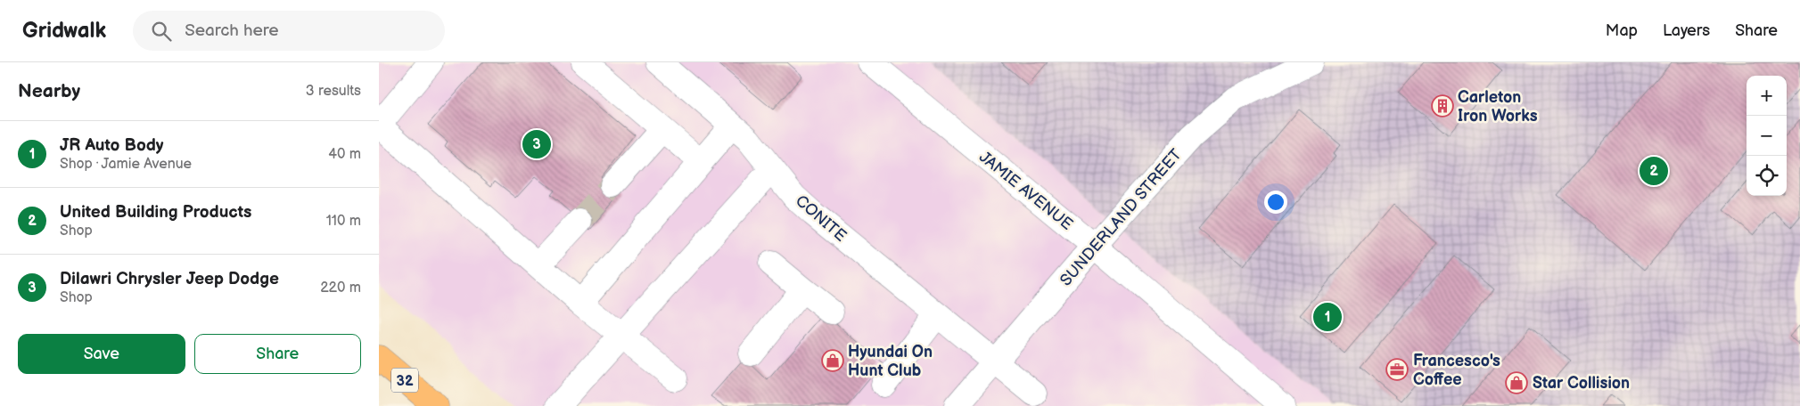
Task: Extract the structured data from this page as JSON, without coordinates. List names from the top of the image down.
{
  "streets": {
    "main road": ["32"],
    "street": ["JAMIE AVENUE", "SUNDERLAND STREET", "CONITE"]
  },
  "crossings": [
    ["JAMIE AVENUE", "SUNDERLAND STREET"],
    ["SUNDERLAND STREET", "CONITE"]
  ],
  "places": {
    "building": ["Carleton Iron Works"],
    "shop": ["Hyundai On Hunt Club", "Star Collision"],
    "office": ["Francesco's Coffee"]
  },
  "page": {
    "header": "Gridwalk",
    "search": "Search here",
    "nav": ["Map", "Layers", "Share"],
    "heading": ["Nearby", "3 results"],
    "map_buttons": ["+", "−"],
    "list": [
      {
        "mark": "1",
        "name": "JR Auto Body",
        "note": "Shop · Jamie Avenue",
        "value": "40 m"
      },
      {
        "mark": "2",
        "name": "United Building Products",
        "note": "Shop",
        "value": "110 m"
      },
      {
        "mark": "3",
        "name": "Dilawri Chrysler Jeep Dodge",
        "note": "Shop",
        "value": "220 m"
      }
    ],
    "pins": ["3", "2", "1"],
    "buttons": ["Save", "Share"]
  }
}
